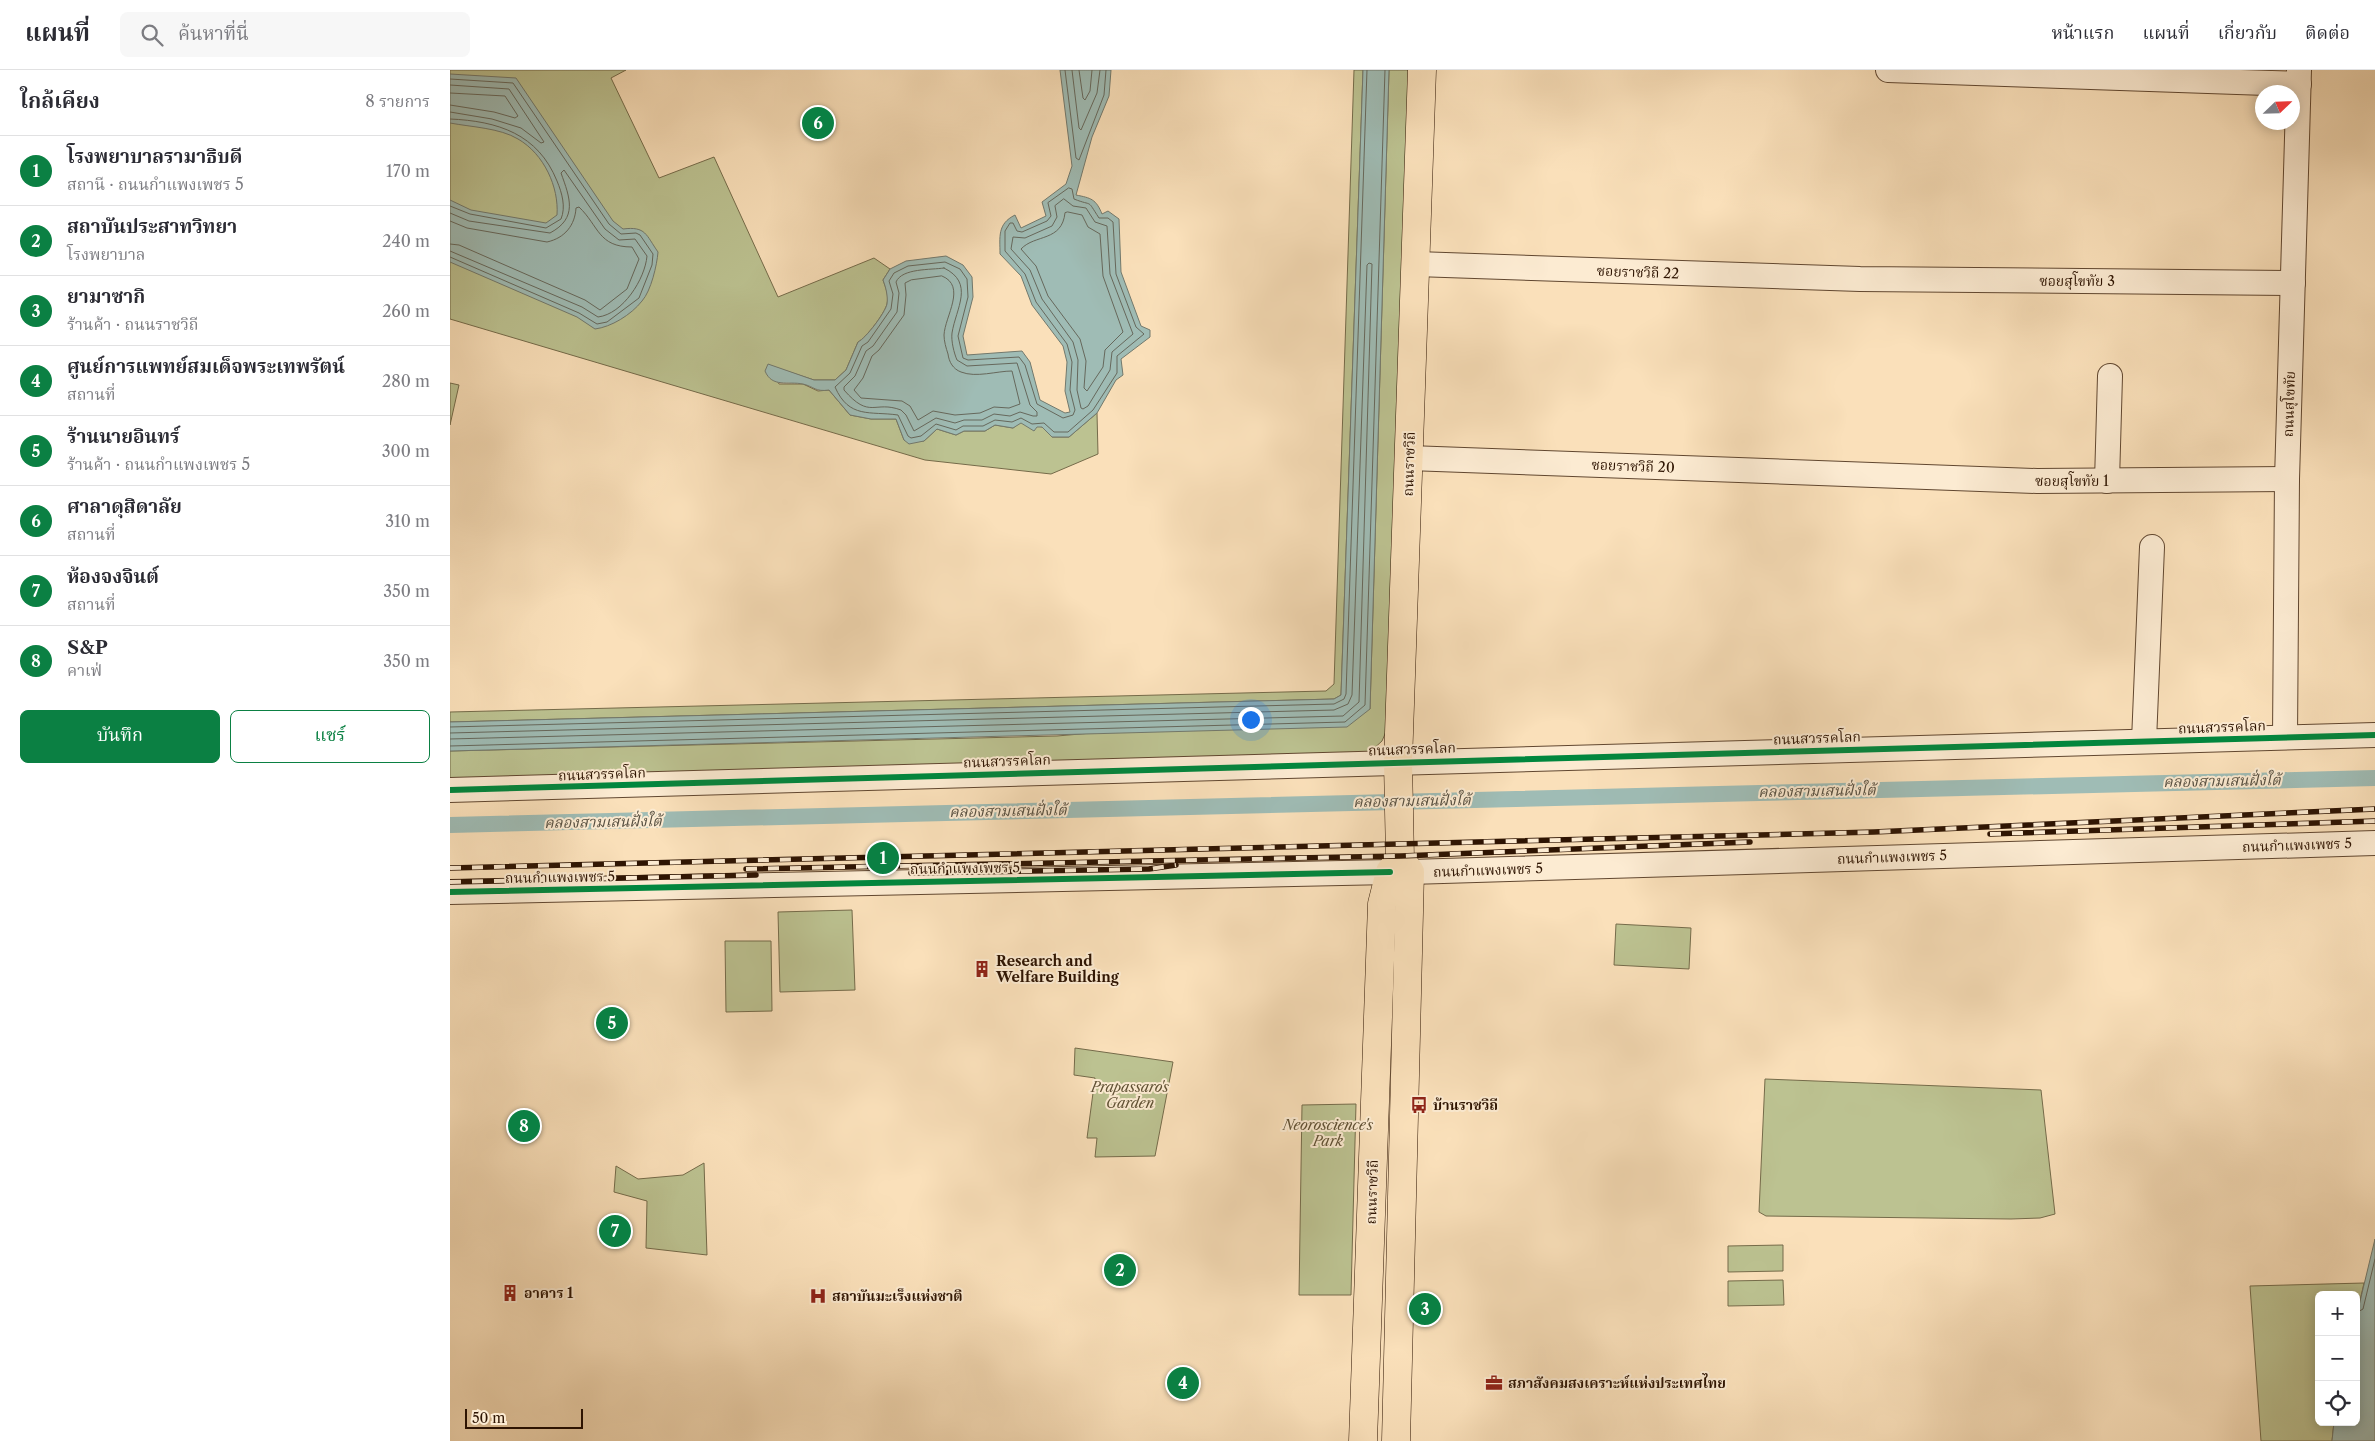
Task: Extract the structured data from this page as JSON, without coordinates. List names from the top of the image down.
{
  "streets": {
    "main road": ["ถนนราชวิถี"],
    "street": [
      "ซอยราชวิถี 22",
      "ซอยสุโขทัย 3",
      "ถนนสุโขทัย",
      "ซอยราชวิถี 20",
      "ซอยสุโขทัย 1",
      "ถนนสวรรคโลก",
      "ถนนกำแพงเพชร 5"
    ]
  },
  "crossings": [
    ["ซอยราชวิถี 22", "ซอยสุโขทัย 3"],
    ["ซอยราชวิถี 22", "ถนนราชวิถี"],
    ["ซอยสุโขทัย 3", "ถนนสุโขทัย"],
    ["ถนนสุโขทัย", "ซอยสุโขทัย 1"],
    ["ถนนสุโขทัย", "ถนนสวรรคโลก"],
    ["ถนนราชวิถี", "ซอยราชวิถี 20"],
    ["ถนนราชวิถี", "ถนนสวรรคโลก"],
    ["ถนนราชวิถี", "ถนนกำแพงเพชร 5"],
    ["ซอยราชวิถี 20", "ซอยสุโขทัย 1"]
  ],
  "water": ["คลองสามเสนฝั่งใต้"],
  "parks": ["Prapassaro's Garden", "Neoroscience's Park"],
  "places": {
    "building": ["Research and Welfare Building", "อาคาร 1"],
    "bus stop": ["บ้านราชวิถี"],
    "hospital": ["สถาบันมะเร็งแห่งชาติ"],
    "office": ["สภาสังคมสงเคราะห์แห่งประเทศไทย"]
  },
  "scale_bar": "50 m",
  "north": "top right",
  "page": {
    "header": "แผนที่",
    "search": "ค้นหาที่นี่",
    "nav": [
      "หน้าแรก",
      "แผนที่",
      "เกี่ยวกับ",
      "ติดต่อ"
    ],
    "heading": ["ใกล้เคียง", "8 รายการ"],
    "pins": [
      "6",
      "1",
      "5",
      "8",
      "7",
      "2",
      "3",
      "4"
    ],
    "list": [
      {
        "mark": "1",
        "name": "โรงพยาบาลรามาธิบดี",
        "note": "สถานี · ถนนกำแพงเพชร 5",
        "value": "170 m"
      },
      {
        "mark": "2",
        "name": "สถาบันประสาทวิทยา",
        "note": "โรงพยาบาล",
        "value": "240 m"
      },
      {
        "mark": "3",
        "name": "ยามาซากิ",
        "note": "ร้านค้า · ถนนราชวิถี",
        "value": "260 m"
      },
      {
        "mark": "4",
        "name": "ศูนย์การแพทย์สมเด็จพระเทพรัตน์",
        "note": "สถานที่",
        "value": "280 m"
      },
      {
        "mark": "5",
        "name": "ร้านนายอินทร์",
        "note": "ร้านค้า · ถนนกำแพงเพชร 5",
        "value": "300 m"
      },
      {
        "mark": "6",
        "name": "ศาลาดุสิดาลัย",
        "note": "สถานที่",
        "value": "310 m"
      },
      {
        "mark": "7",
        "name": "ห้องจงจินต์",
        "note": "สถานที่",
        "value": "350 m"
      },
      {
        "mark": "8",
        "name": "S&P",
        "note": "คาเฟ่",
        "value": "350 m"
      }
    ],
    "buttons": ["บันทึก", "แชร์"],
    "map_buttons": ["+", "−"],
    "scale": "50 m"
  }
}
